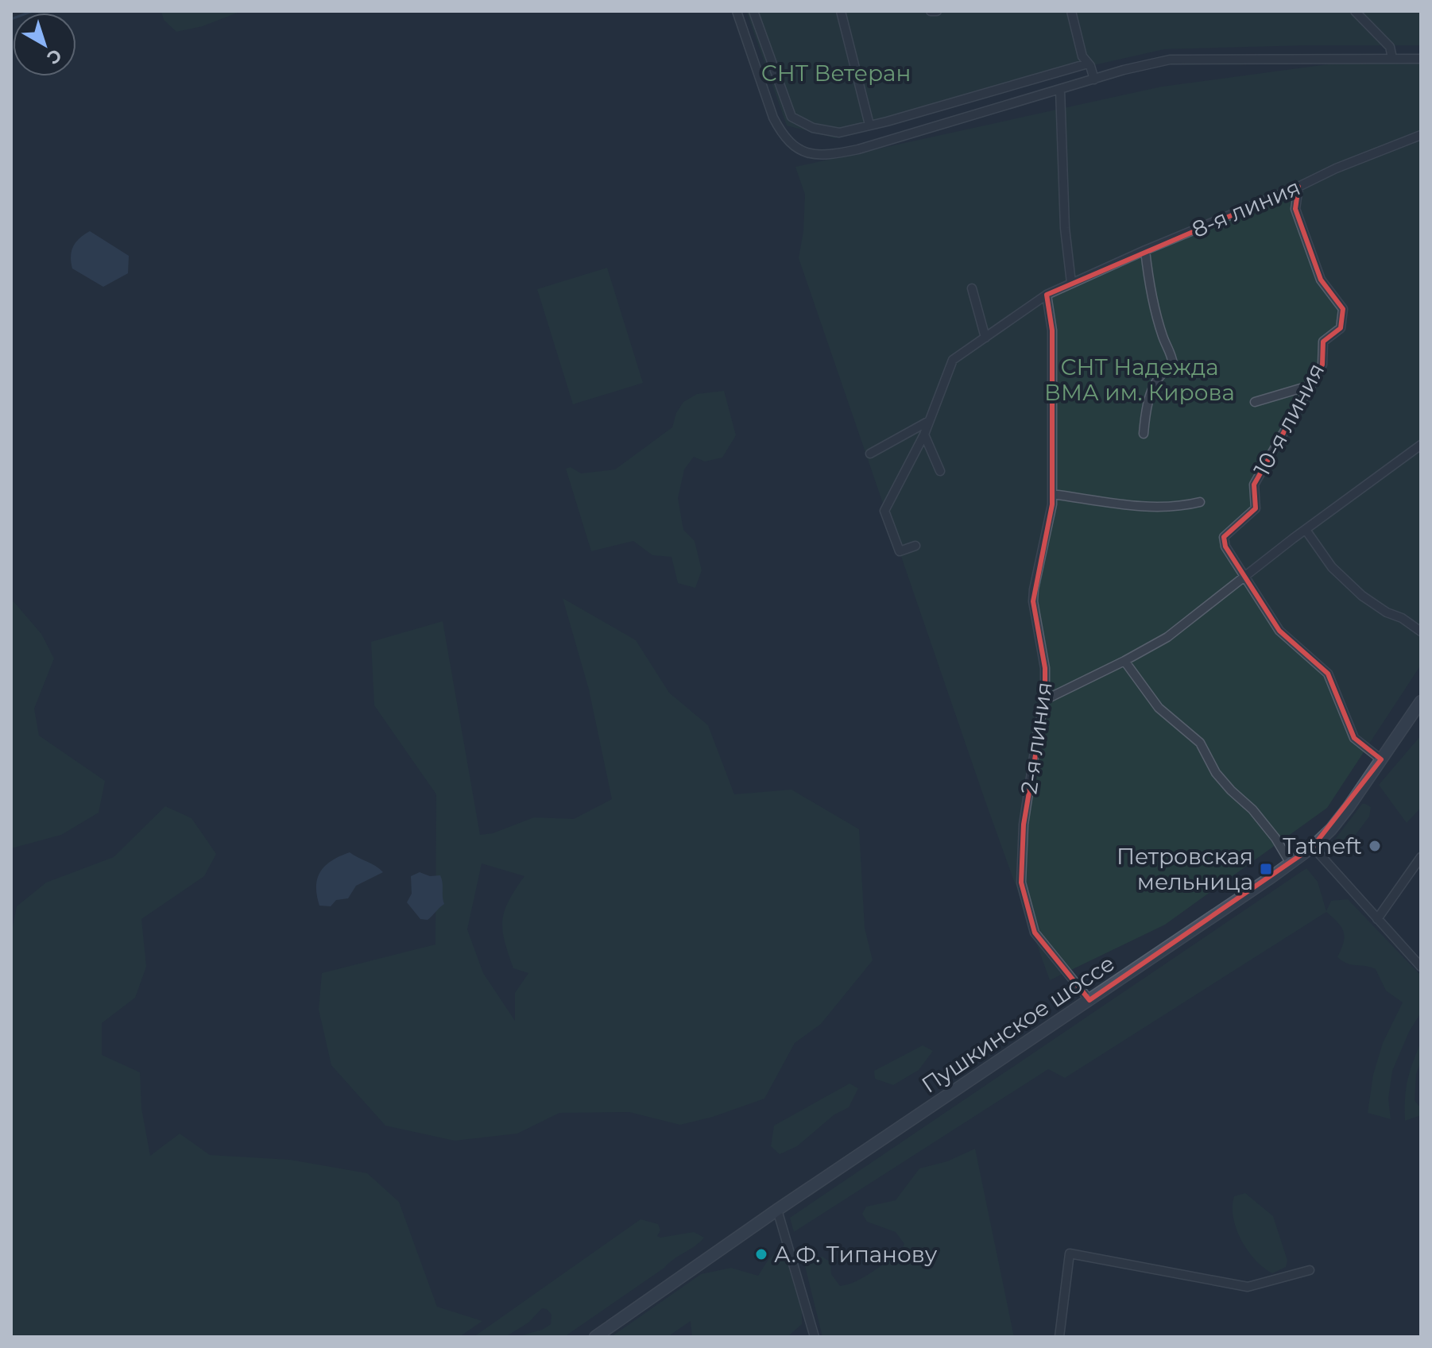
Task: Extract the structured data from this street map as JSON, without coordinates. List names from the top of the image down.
{
  "streets": {
    "main road": ["Пушкинское шоссе"],
    "street": ["8-я линия", "10-я линия", "2-я линия"]
  },
  "crossings": [
    ["8-я линия", "10-я линия"],
    ["2-я линия", "Пушкинское шоссе"]
  ],
  "parks": ["СНТ Ветеран", "СНТ Надежда ВМА им. Кирова"],
  "places": {
    "other": ["Tatneft", "А.Ф. Типанову"],
    "transit": ["Петровская мельница"]
  },
  "north": "bottom right"
}
